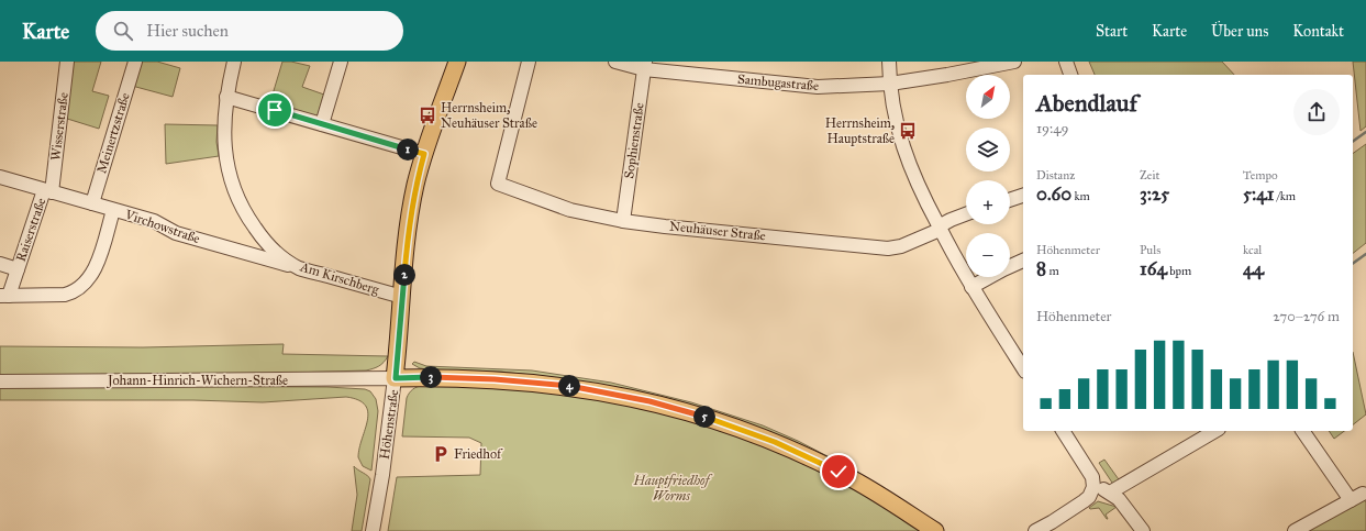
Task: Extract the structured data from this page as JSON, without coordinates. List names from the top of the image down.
{
  "streets": {
    "main road": ["Höhenstraße"],
    "street": [
      "Sambugastraße",
      "Wisserstraße",
      "Meinertzstraße",
      "Sophienstraße",
      "Virchowstraße",
      "Raiserstraße",
      "Neuhäuser Straße",
      "Am Kirschberg",
      "Johann-Hinrich-Wichern-Straße"
    ]
  },
  "crossings": [
    ["Sambugastraße", "Sophienstraße"],
    ["Wisserstraße", "Virchowstraße"],
    ["Wisserstraße", "Raiserstraße"],
    ["Meinertzstraße", "Virchowstraße"],
    ["Sophienstraße", "Neuhäuser Straße"],
    ["Virchowstraße", "Raiserstraße"],
    ["Virchowstraße", "Am Kirschberg"],
    ["Am Kirschberg", "Höhenstraße"],
    ["Johann-Hinrich-Wichern-Straße", "Höhenstraße"]
  ],
  "parks": ["Hauptfriedhof Worms"],
  "places": {
    "bus stop": ["Herrnsheim, Neuhäuser Straße", "Herrnsheim, Hauptstraße"],
    "parking": ["Friedhof"]
  },
  "north": "top right",
  "page": {
    "header": "Karte",
    "search": "Hier suchen",
    "nav": [
      "Start",
      "Karte",
      "Über uns",
      "Kontakt"
    ],
    "map_buttons": ["+", "−"],
    "heading": ["Abendlauf", "19:49"],
    "pins": [
      "1",
      "2",
      "3",
      "4",
      "5"
    ],
    "stats": [
      ["Distanz", "0.60 km"],
      ["Zeit", "3:25"],
      ["Tempo", "5:41 /km"],
      ["Höhenmeter", "8 m"],
      ["Puls", "164 bpm"],
      ["kcal", "44"]
    ],
    "chart": ["Höhenmeter", "270–276 m"]
  }
}
